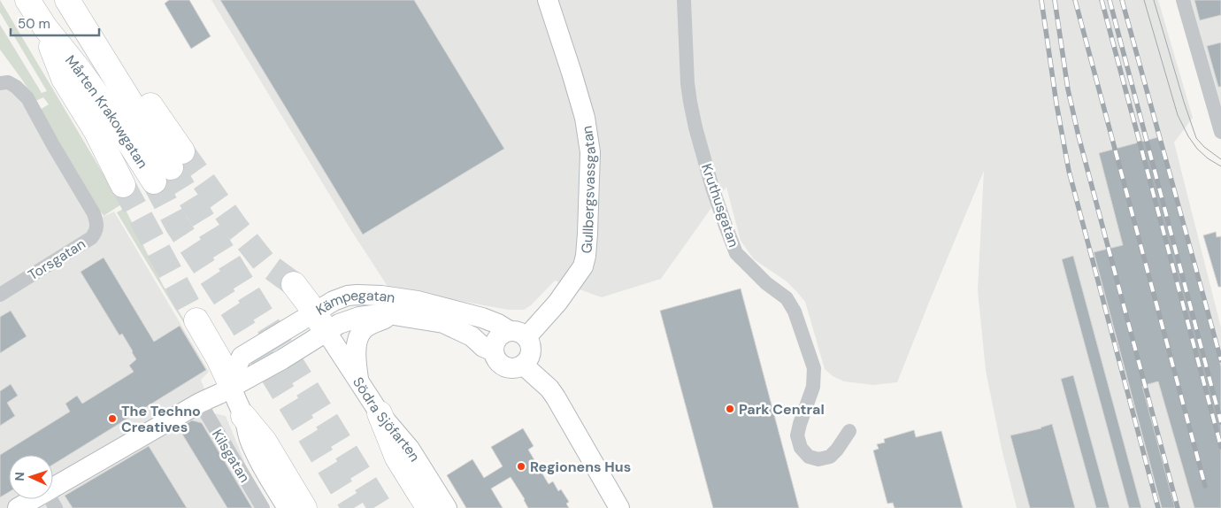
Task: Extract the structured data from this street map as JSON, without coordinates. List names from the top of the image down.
{
  "streets": {
    "highway": ["Mårten Krakowgatan"],
    "street": [
      "Gullbergsvassgatan",
      "Kruthusgatan",
      "Torsgatan",
      "Kämpegatan",
      "Södra Sjöfarten",
      "Kilsgatan"
    ]
  },
  "crossings": [
    ["Gullbergsvassgatan", "Kämpegatan"],
    ["Kämpegatan", "Södra Sjöfarten"],
    ["Kämpegatan", "Kilsgatan"]
  ],
  "places": ["Park Central", "The Techno Creatives", "Regionens Hus"],
  "scale_bar": "50 m",
  "north": "left"
}
